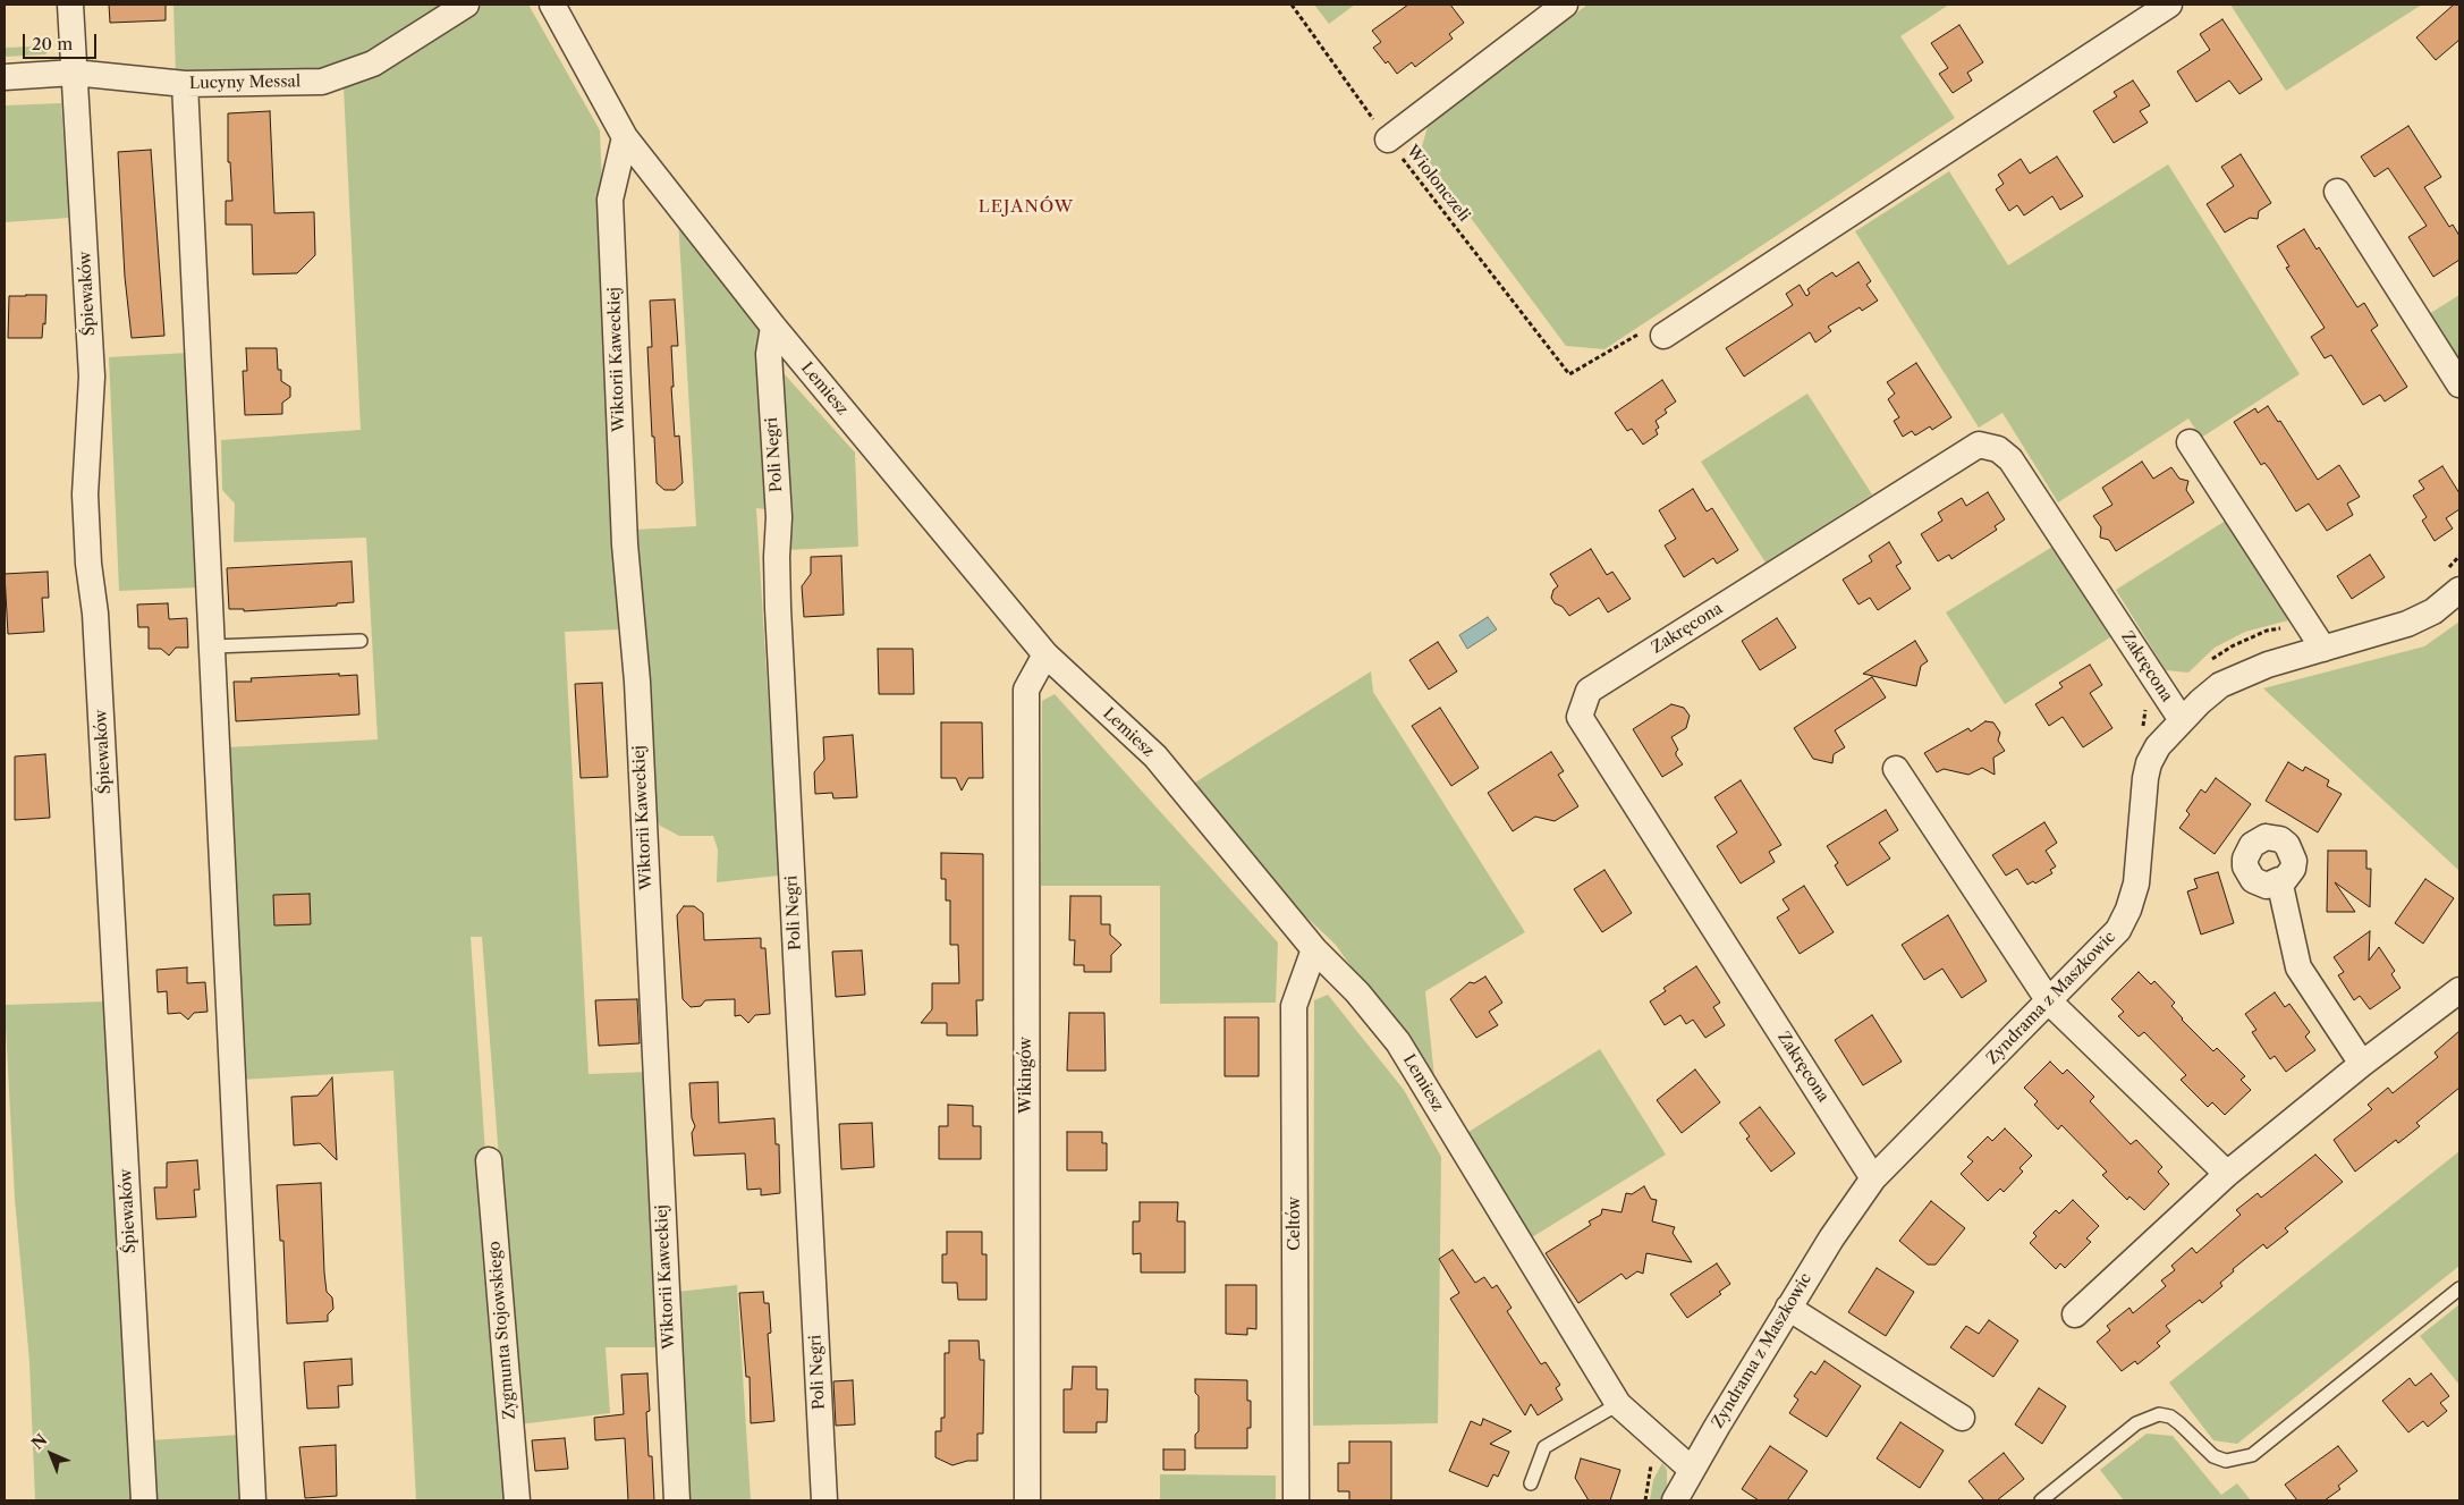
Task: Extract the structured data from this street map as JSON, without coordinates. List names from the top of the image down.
{
  "streets": {
    "street": [
      "Lucyny Messal",
      "Śpiewaków",
      "Wiktorii Kaweckiej",
      "Lemiesz",
      "Poli Negri",
      "Zakręcona",
      "Zyndrama z Maszkowic",
      "Wikingów",
      "Celtów",
      "Zygmunta Stojowskiego"
    ],
    "path": ["Wiolonczeli"]
  },
  "crossings": [
    ["Lucyny Messal", "Śpiewaków"],
    ["Wiktorii Kaweckiej", "Lemiesz"],
    ["Lemiesz", "Poli Negri"],
    ["Lemiesz", "Zyndrama z Maszkowic"],
    ["Lemiesz", "Wikingów"],
    ["Lemiesz", "Celtów"],
    ["Zakręcona", "Zyndrama z Maszkowic"]
  ],
  "districts": ["LEJANÓW"],
  "scale_bar": "20 m",
  "north": "top left"
}
